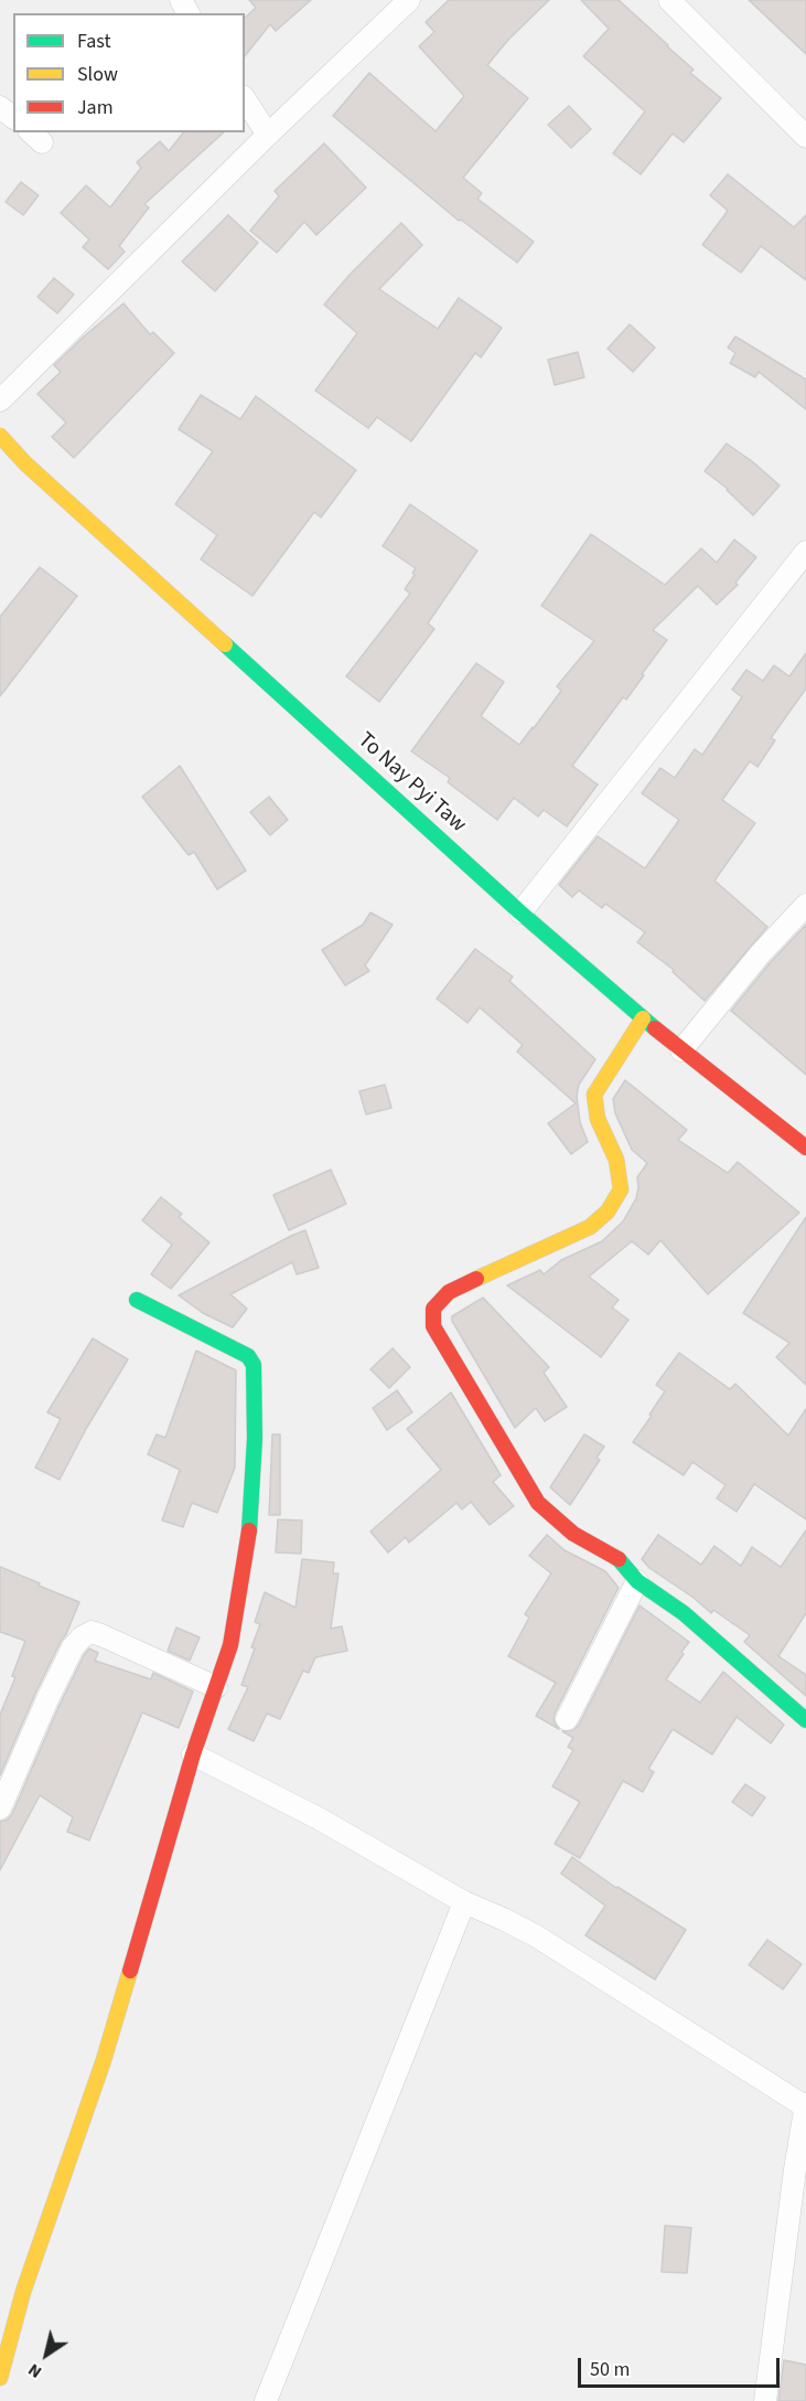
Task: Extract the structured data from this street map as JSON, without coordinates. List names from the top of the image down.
{
  "streets": {
    "street": ["To Nay Pyi Taw"]
  },
  "legend": ["Fast", "Slow", "Jam"],
  "scale_bar": "50 m",
  "north": "bottom left"
}
